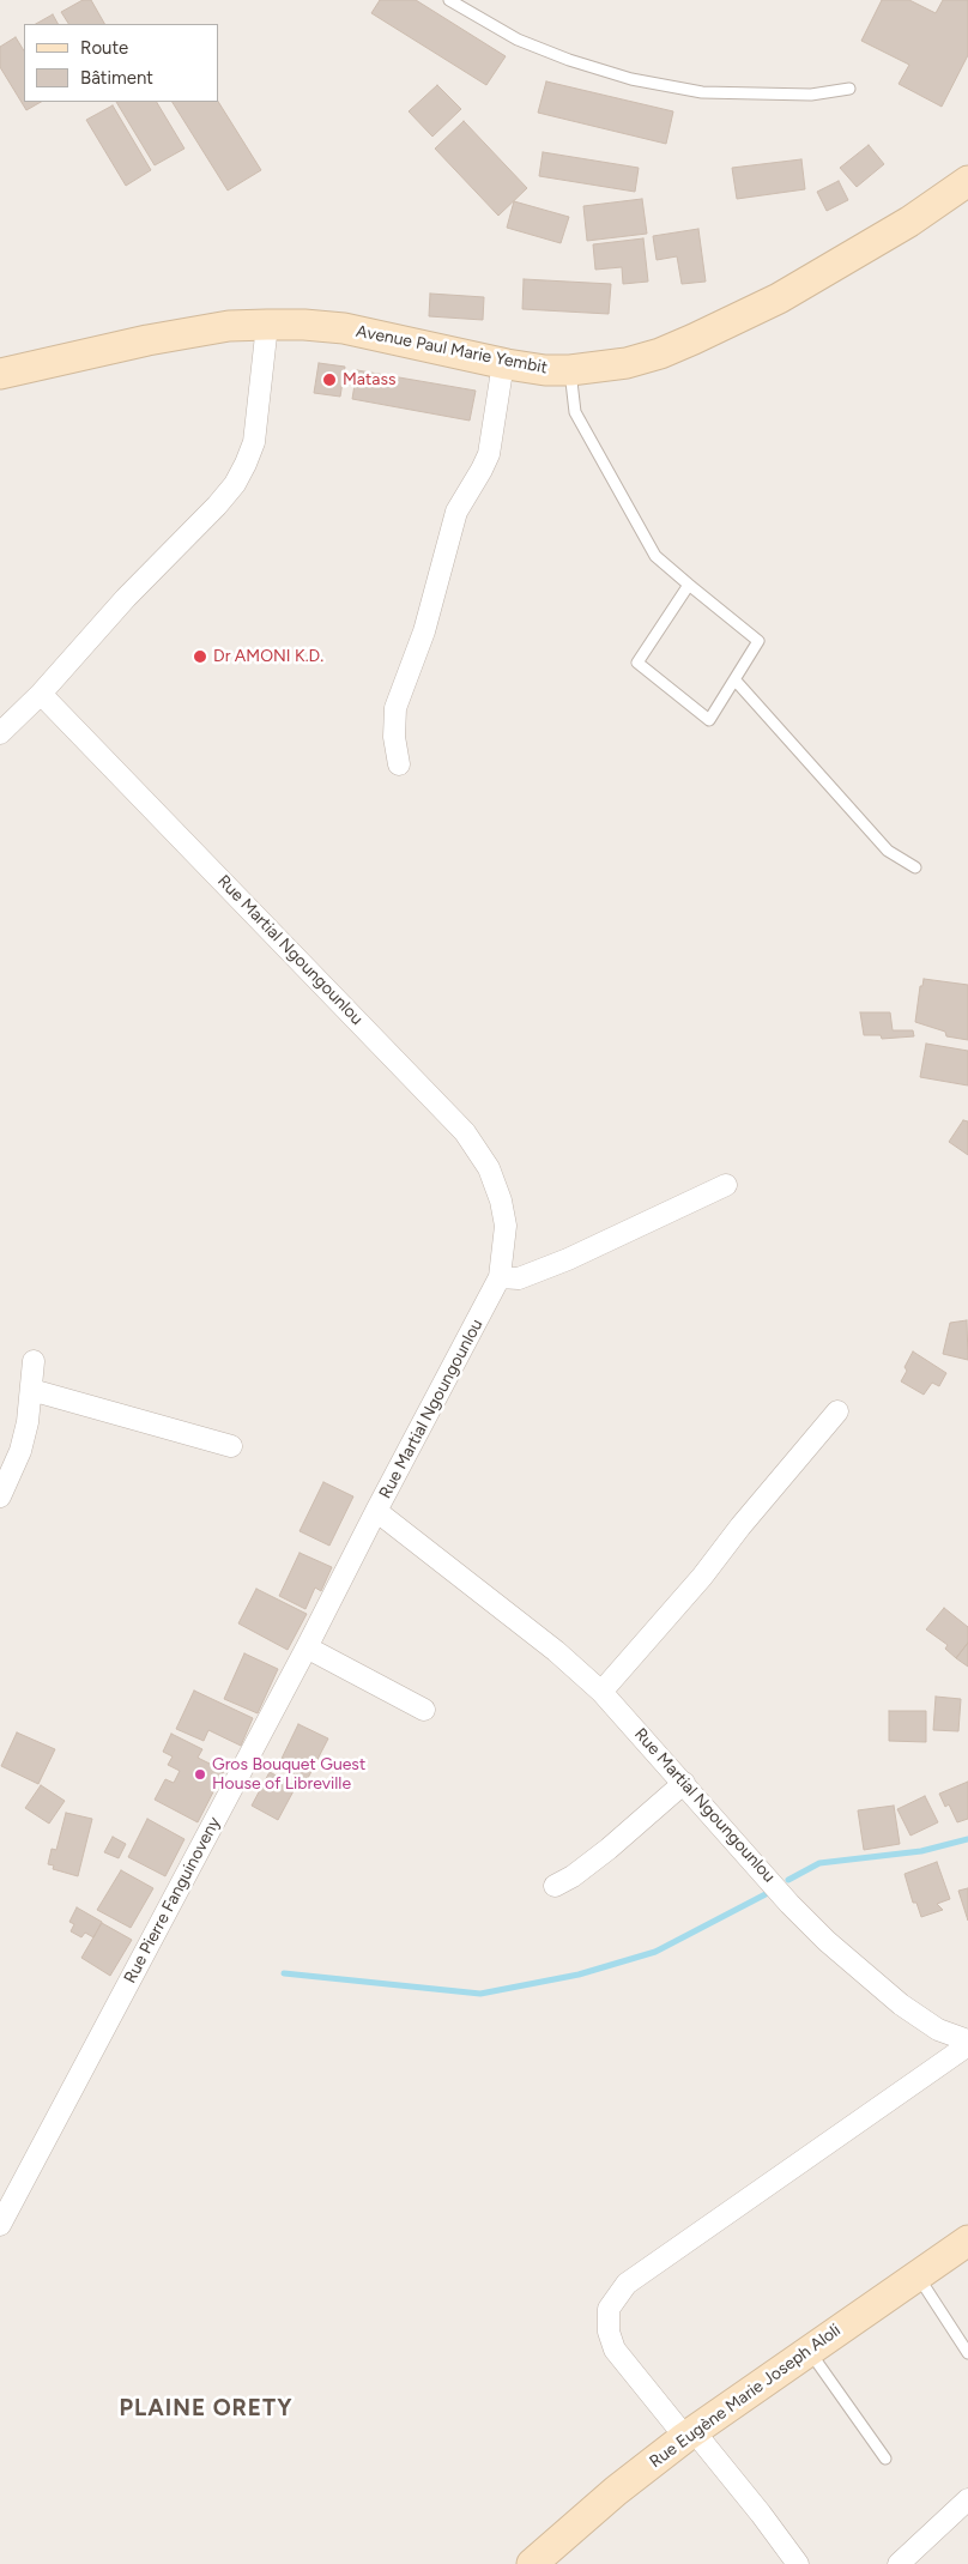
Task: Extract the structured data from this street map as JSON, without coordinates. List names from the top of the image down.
{
  "streets": {
    "main road": ["Avenue Paul Marie Yembit", "Rue Eugène Marie Joseph Aloli"],
    "street": ["Rue Martial Ngoungounlou", "Rue Pierre Fanguinoveny"]
  },
  "crossings": [
    ["Rue Martial Ngoungounlou", "Rue Pierre Fanguinoveny"]
  ],
  "districts": ["PLAINE ORETY"],
  "places": ["Matass", "Dr AMONI K.D.", "Gros Bouquet Guest House of Libreville"],
  "legend": ["Route", "Bâtiment"]
}
